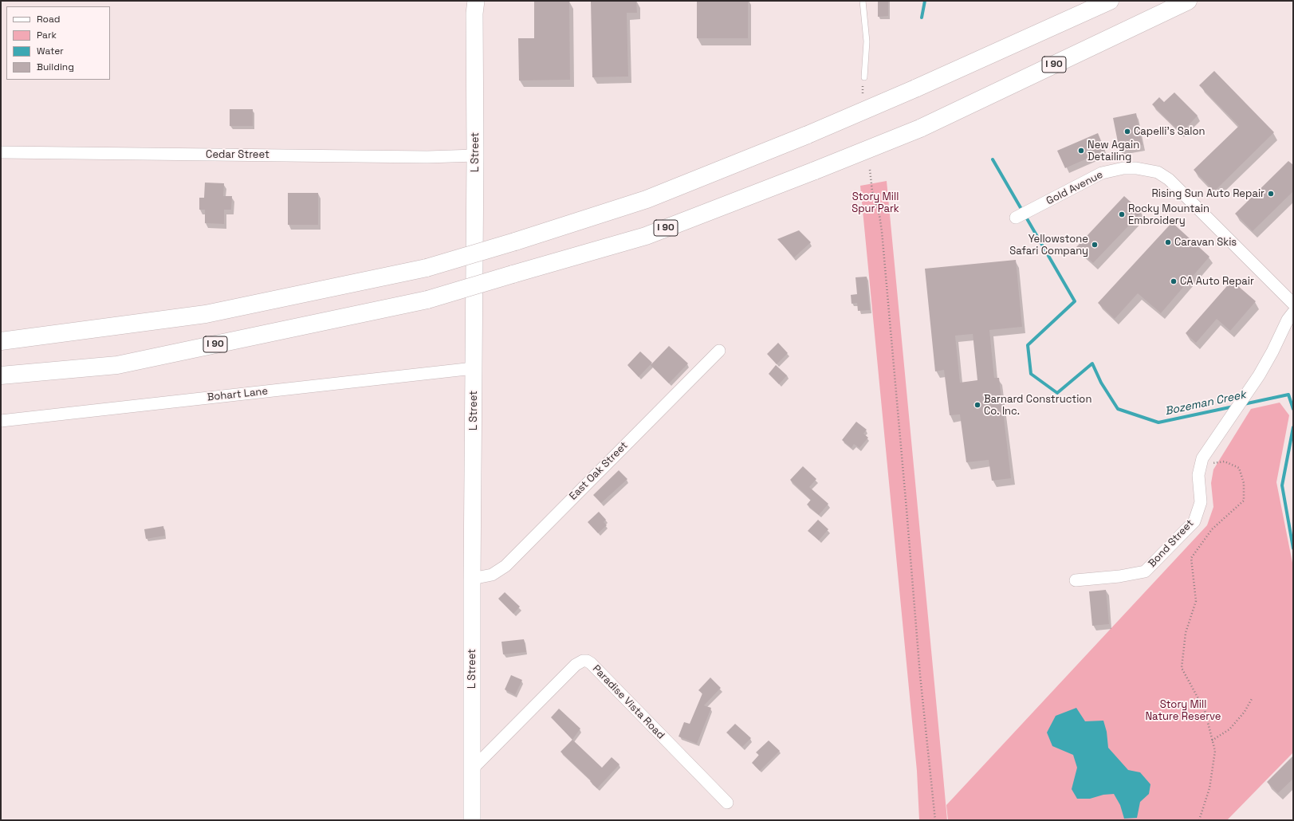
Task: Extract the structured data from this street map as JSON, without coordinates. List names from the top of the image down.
{
  "streets": {
    "highway": ["I 90"],
    "street": [
      "L Street",
      "Cedar Street",
      "Gold Avenue",
      "Bohart Lane",
      "East Oak Street",
      "Bond Street",
      "Paradise Vista Road"
    ]
  },
  "crossings": [
    ["L Street", "Cedar Street"],
    ["L Street", "Bohart Lane"],
    ["L Street", "East Oak Street"],
    ["L Street", "Paradise Vista Road"]
  ],
  "water": ["Bozeman Creek"],
  "parks": ["Story Mill Spur Park", "Story Mill Nature Reserve"],
  "places": [
    "Capelli's Salon",
    "New Again Detailing",
    "Rising Sun Auto Repair",
    "Rocky Mountain Embroidery",
    "Caravan Skis",
    "Yellowstone Safari Company",
    "CA Auto Repair",
    "Barnard Construction Co. Inc."
  ],
  "legend": [
    "Road",
    "Park",
    "Water",
    "Building"
  ]
}
